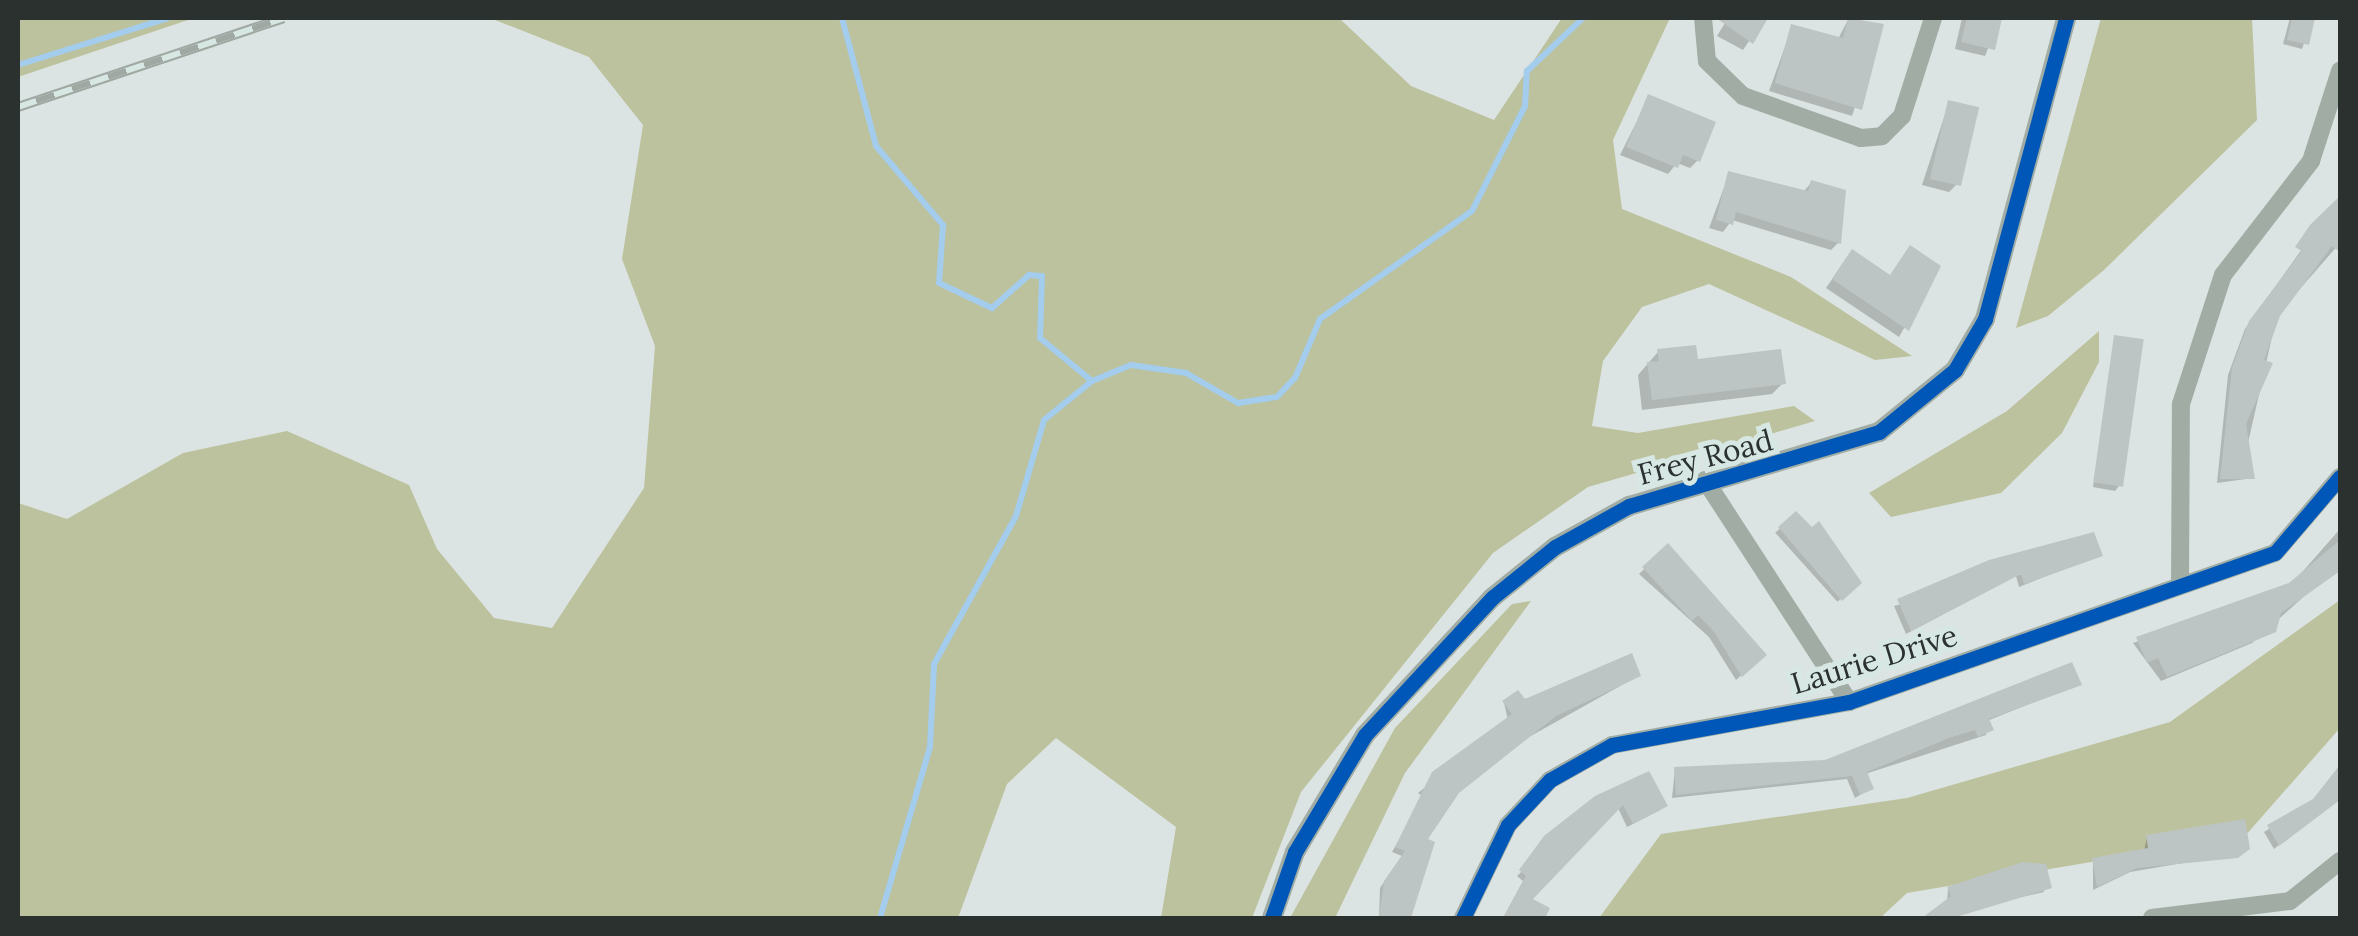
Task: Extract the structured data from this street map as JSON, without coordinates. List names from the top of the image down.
{
  "streets": {
    "street": ["Frey Road", "Laurie Drive"]
  }
}
